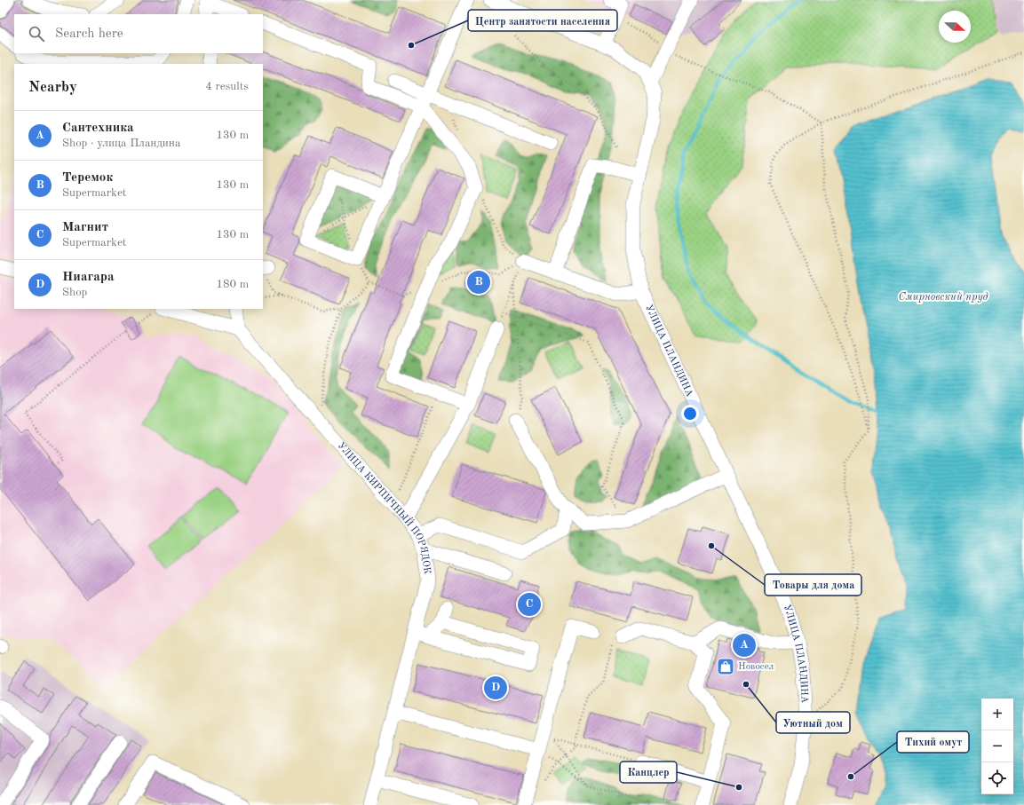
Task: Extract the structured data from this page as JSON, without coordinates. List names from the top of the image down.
{
  "streets": {
    "street": ["УЛИЦА ПЛАНДИНА", "УЛИЦА КИРПИЧНЫЙ ПОРЯДОК"]
  },
  "water": ["Смирновский пруд"],
  "places": {
    "other": [
      "Центр занятости населения",
      "Товары для дома",
      "Уютный дом",
      "Тихий омут",
      "Канцлер"
    ],
    "shop": ["Новосел"]
  },
  "north": "right",
  "page": {
    "search": "Search here",
    "heading": ["Nearby", "4 results"],
    "list": [
      {
        "mark": "A",
        "name": "Сантехника",
        "note": "Shop · улица Пландина",
        "value": "130 m"
      },
      {
        "mark": "B",
        "name": "Теремок",
        "note": "Supermarket",
        "value": "130 m"
      },
      {
        "mark": "C",
        "name": "Магнит",
        "note": "Supermarket",
        "value": "130 m"
      },
      {
        "mark": "D",
        "name": "Ниагара",
        "note": "Shop",
        "value": "180 m"
      }
    ],
    "pins": [
      "B",
      "C",
      "A",
      "D"
    ],
    "map_buttons": ["+", "−"]
  }
}
